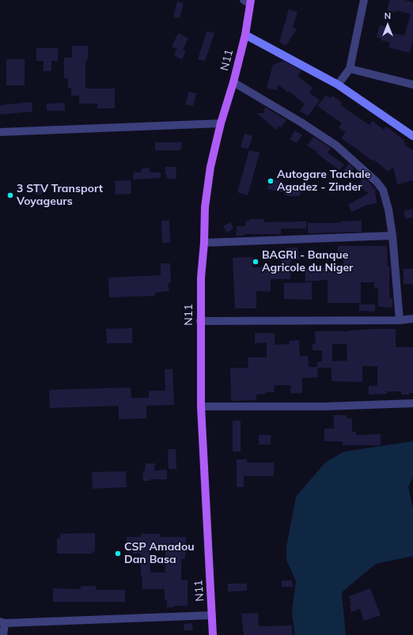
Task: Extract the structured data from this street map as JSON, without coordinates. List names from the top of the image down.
{
  "streets": {
    "main road": ["N11"]
  },
  "places": [
    "Autogare Tachale Agadez - Zinder",
    "3 STV Transport Voyageurs",
    "BAGRI - Banque Agricole du Niger",
    "CSP Amadou Dan Basa"
  ],
  "north": "top"
}
